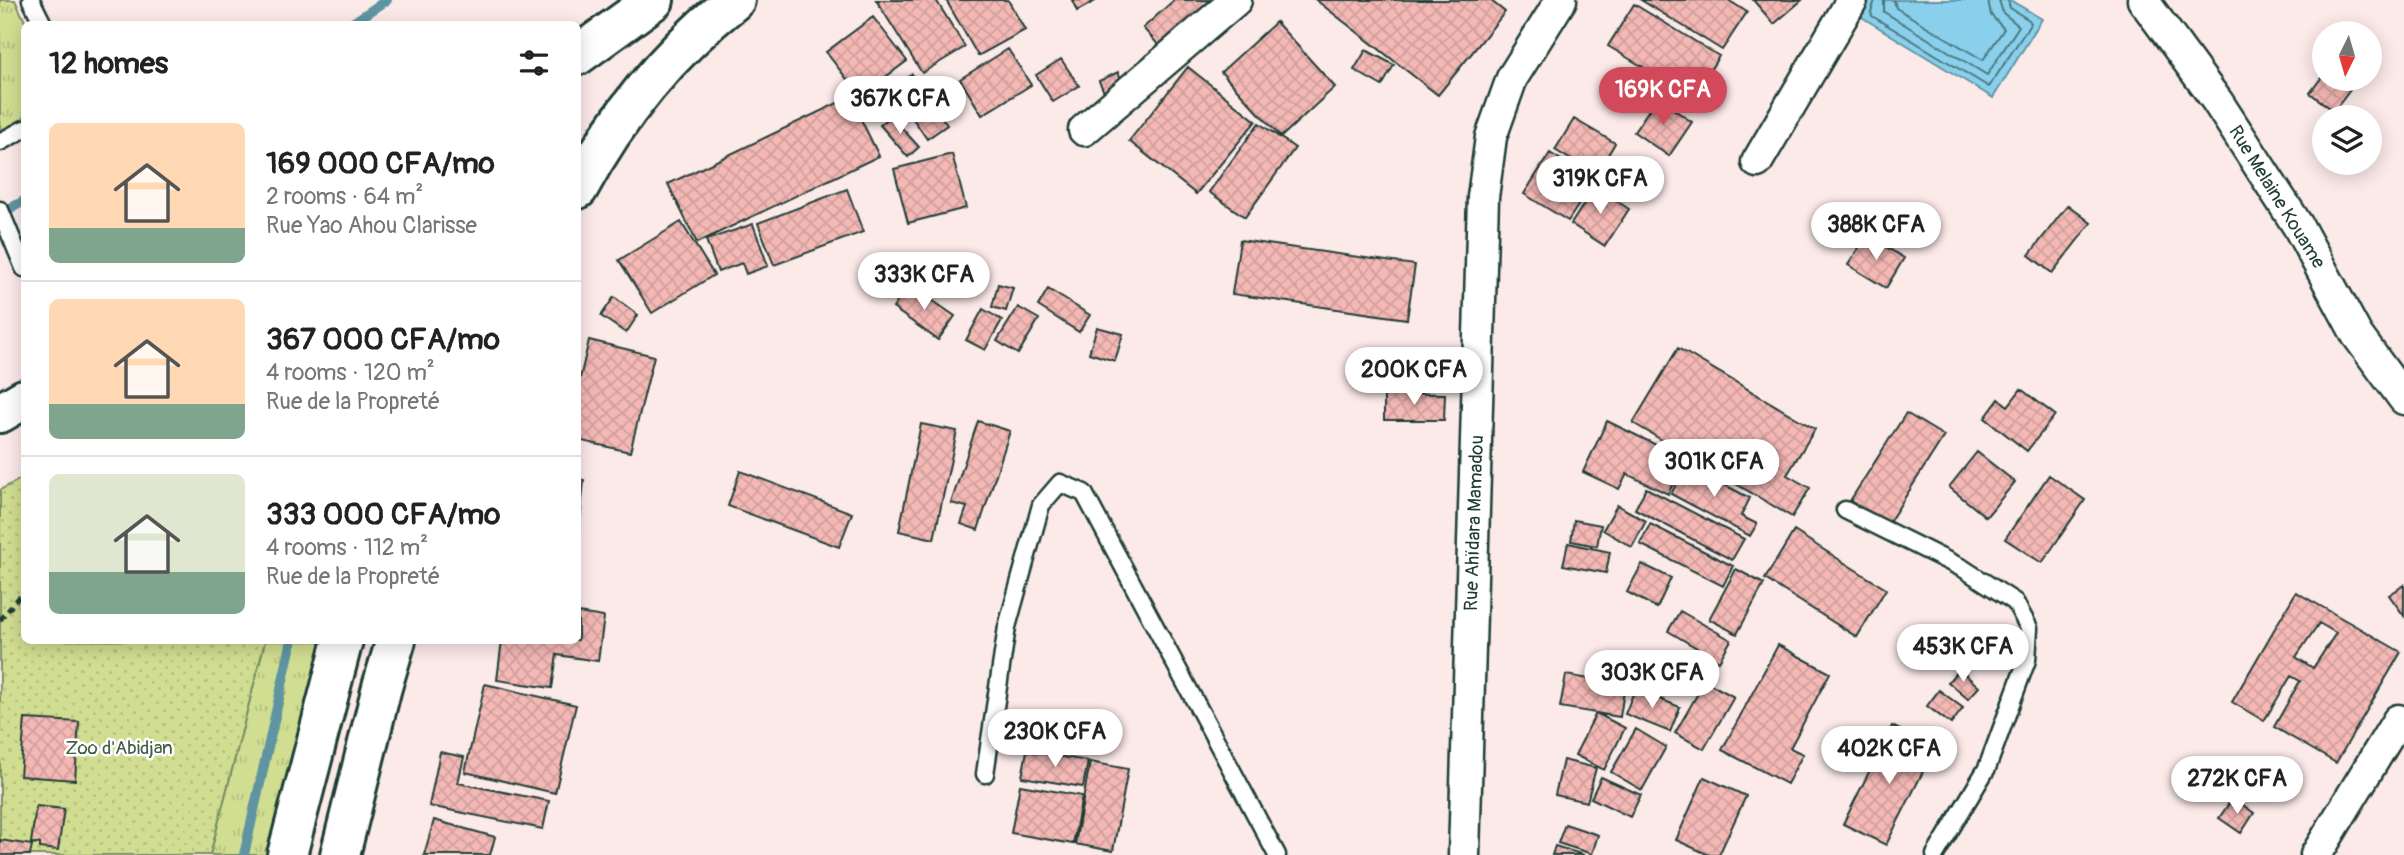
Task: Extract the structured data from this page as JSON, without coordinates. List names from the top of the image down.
{
  "streets": {
    "street": ["Rue Melaine Kouame", "Rue Ahïdara Mamadou"]
  },
  "parks": ["Zoo d'Abidjan"],
  "north": "bottom",
  "page": {
    "heading": "12 homes",
    "price": [
      "169K CFA",
      "367K CFA",
      "319K CFA",
      "388K CFA",
      "333K CFA",
      "200K CFA",
      "301K CFA",
      "453K CFA",
      "303K CFA",
      "230K CFA",
      "402K CFA",
      "272K CFA"
    ],
    "list": [
      {
        "name": "169 000 CFA/mo",
        "note": "2 rooms · 64 m² · Rue Yao Ahou Clarisse"
      },
      {
        "name": "367 000 CFA/mo",
        "note": "4 rooms · 120 m² · Rue de la Propreté"
      },
      {
        "name": "333 000 CFA/mo",
        "note": "4 rooms · 112 m² · Rue de la Propreté"
      }
    ]
  }
}
